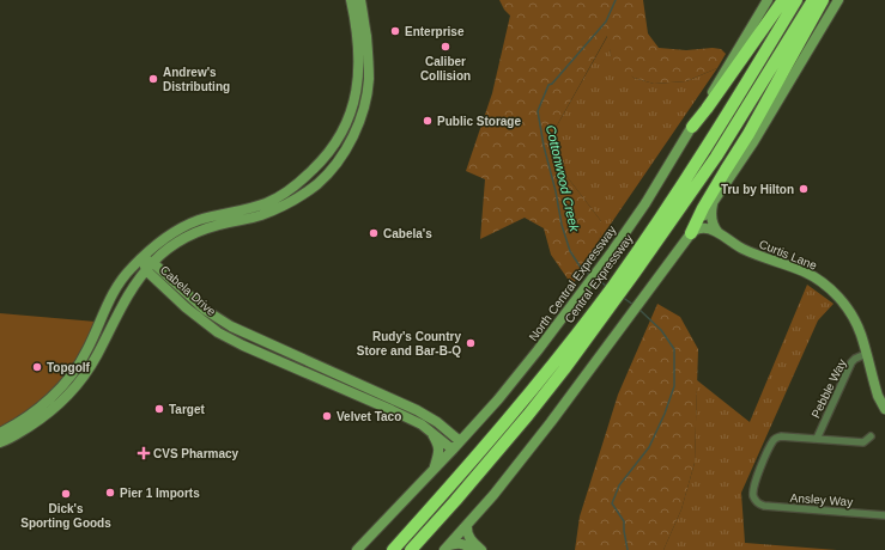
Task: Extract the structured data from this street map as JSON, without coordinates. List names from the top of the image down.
{
  "streets": {
    "highway": ["Central Expressway"],
    "street": [
      "Curtis Lane",
      "North Central Expressway",
      "Cabela Drive",
      "Pebble Way",
      "Ansley Way"
    ]
  },
  "crossings": [
    ["Curtis Lane", "Pebble Way"],
    ["North Central Expressway", "Cabela Drive"],
    ["Pebble Way", "Ansley Way"]
  ],
  "water": ["Cottonwood Creek"],
  "places": {
    "other": [
      "Enterprise",
      "Caliber Collision",
      "Andrew's Distributing",
      "Public Storage",
      "Tru by Hilton",
      "Cabela's",
      "Rudy's Country Store and Bar-B-Q",
      "Topgolf",
      "Target",
      "Velvet Taco",
      "Pier 1 Imports",
      "Dick's Sporting Goods"
    ],
    "health": ["CVS Pharmacy"]
  }
}
